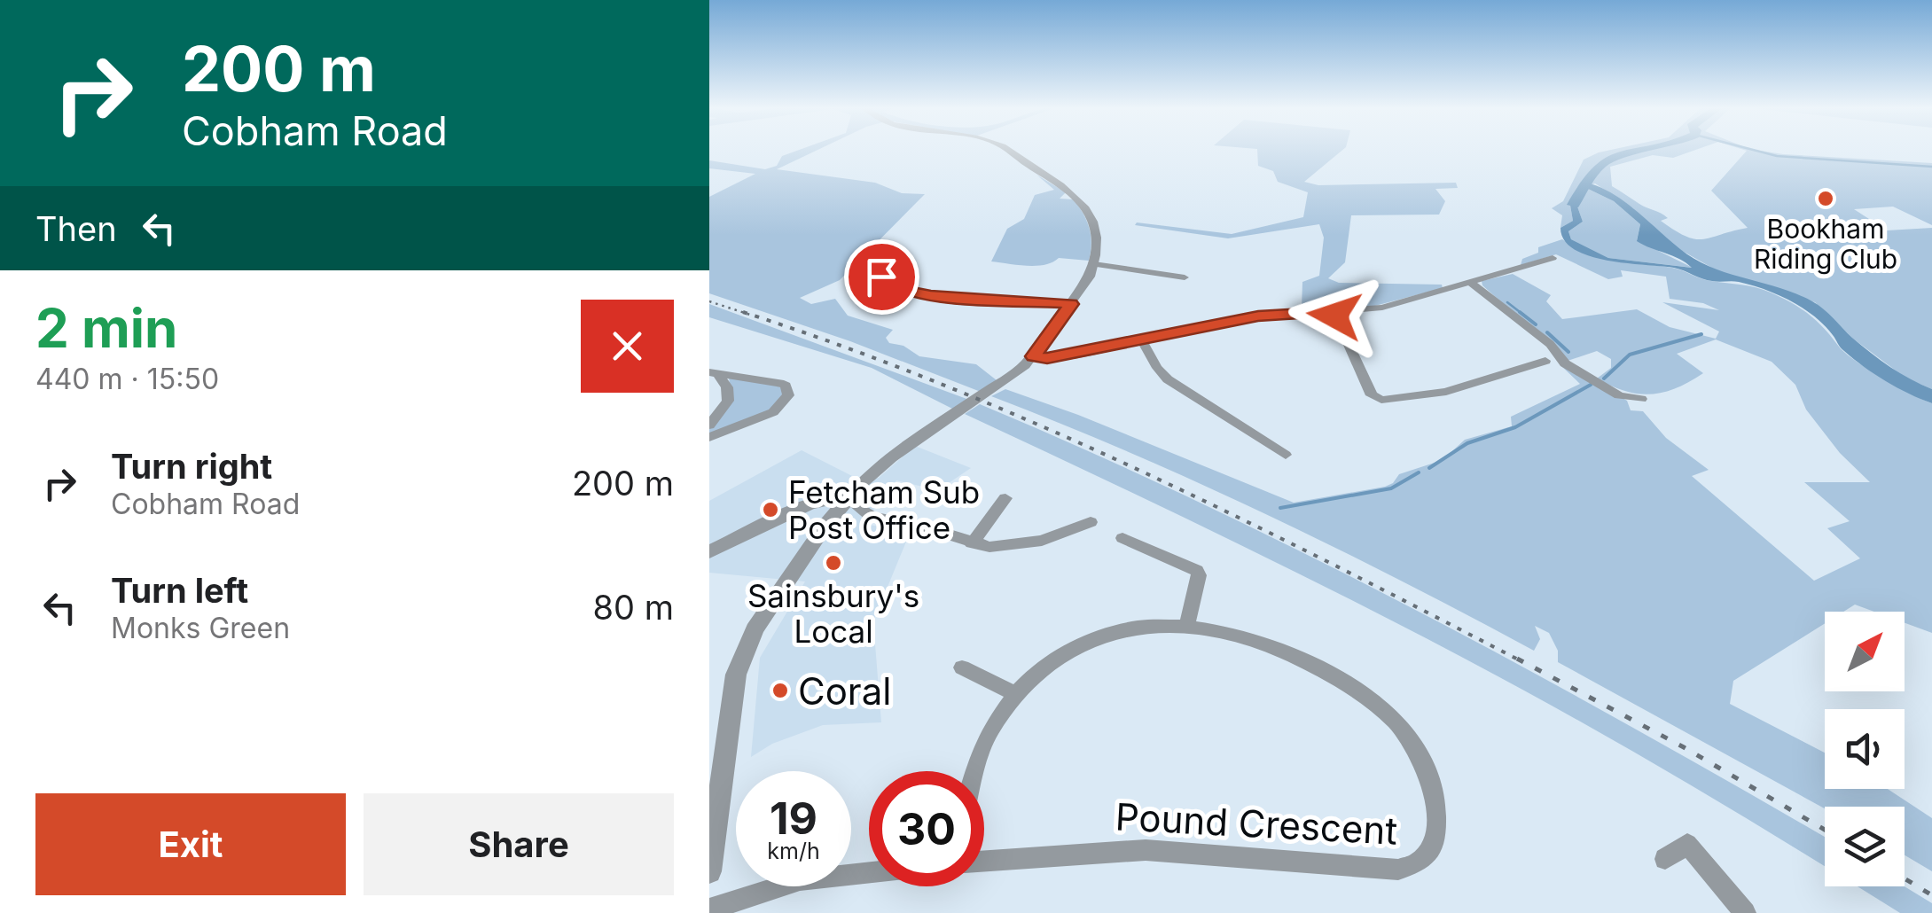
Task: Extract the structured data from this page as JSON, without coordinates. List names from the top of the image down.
{
  "streets": {
    "street": ["Pound Crescent"]
  },
  "places": [
    "Bookham Riding Club",
    "Fetcham Sub Post Office",
    "Sainsbury's Local",
    "Coral"
  ],
  "north": "top right",
  "page": {
    "turn": ["200 m", "Cobham Road"],
    "then": "Then",
    "heading": ["2 min", "440 m · 15:50"],
    "list": [
      {
        "name": "Turn right",
        "note": "Cobham Road",
        "value": "200 m"
      },
      {
        "name": "Turn left",
        "note": "Monks Green",
        "value": "80 m"
      }
    ],
    "speed": "19 km/h",
    "limit": "30",
    "buttons": ["Exit", "Share"]
  }
}
